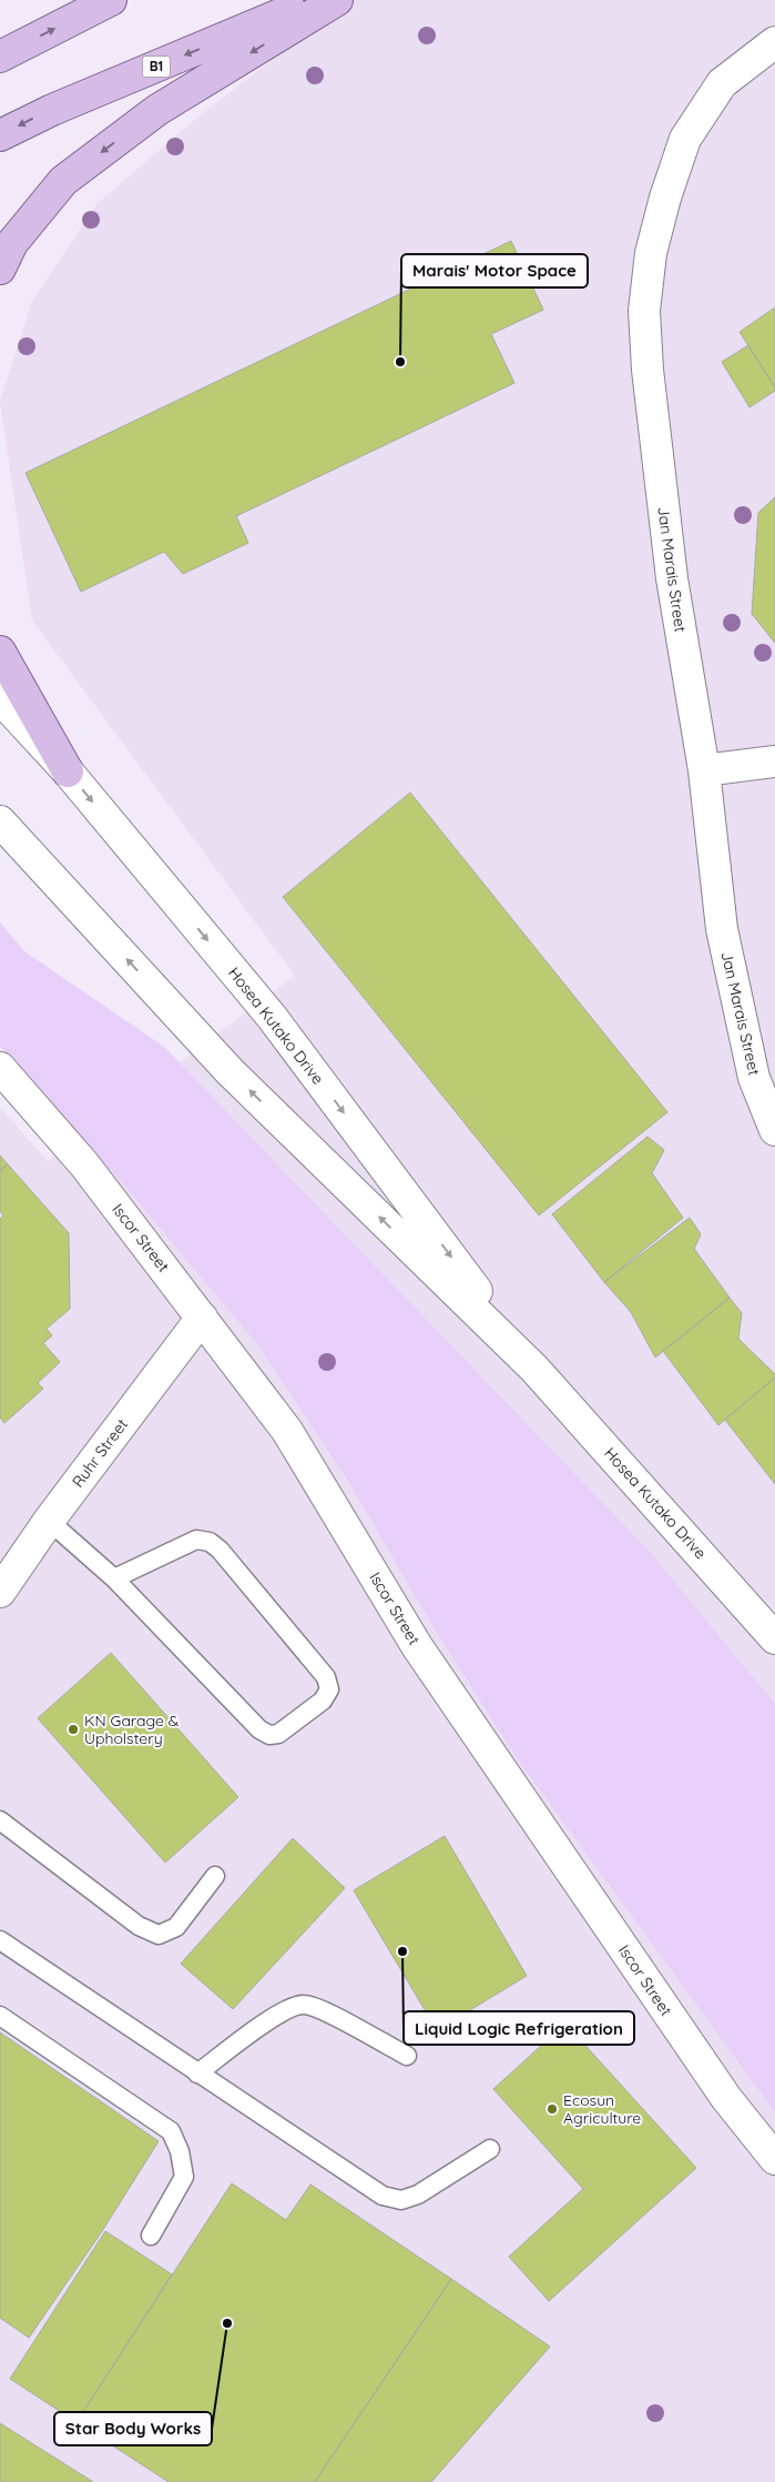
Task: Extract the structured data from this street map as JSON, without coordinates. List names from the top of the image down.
{
  "streets": {
    "main road": ["B1"],
    "street": [
      "Jan Marais Street",
      "Hosea Kutako Drive",
      "Iscor Street",
      "Ruhr Street"
    ]
  },
  "crossings": [
    ["Iscor Street", "Ruhr Street"]
  ],
  "places": [
    "Marais' Motor Space",
    "KN Garage & Upholstery",
    "Liquid Logic Refrigeration",
    "Ecosun Agriculture",
    "Star Body Works"
  ]
}
